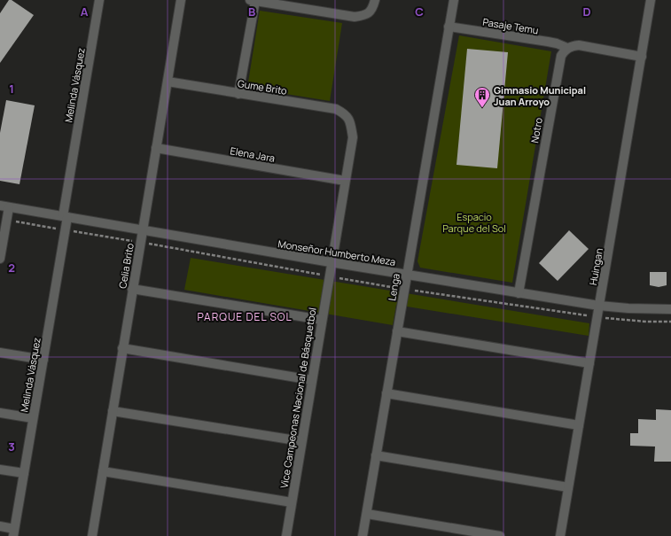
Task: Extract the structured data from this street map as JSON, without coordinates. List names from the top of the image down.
{
  "streets": {
    "street": [
      "Pasaje Temu",
      "Melinda Vásquez",
      "Gume Brito",
      "Notro",
      "Elena Jara",
      "Monseñor Humberto Meza",
      "Celia Brito",
      "Huingan",
      "Lenga",
      "Vice Campeonas Nacional de Básquetbol"
    ]
  },
  "crossings": [
    ["Pasaje Temu", "Notro"],
    ["Pasaje Temu", "Lenga"],
    ["Melinda Vásquez", "Monseñor Humberto Meza"],
    ["Gume Brito", "Celia Brito"],
    ["Gume Brito", "Vice Campeonas Nacional de Básquetbol"],
    ["Notro", "Monseñor Humberto Meza"],
    ["Elena Jara", "Celia Brito"],
    ["Elena Jara", "Vice Campeonas Nacional de Básquetbol"],
    ["Monseñor Humberto Meza", "Celia Brito"],
    ["Monseñor Humberto Meza", "Huingan"],
    ["Monseñor Humberto Meza", "Lenga"],
    ["Monseñor Humberto Meza", "Vice Campeonas Nacional de Básquetbol"]
  ],
  "districts": ["PARQUE DEL SOL"],
  "parks": ["Espacio Parque del Sol"],
  "places": {
    "building": ["Gimnasio Municipal Juan Arroyo"]
  },
  "grid": {
    "columns": [
      "A",
      "B",
      "C",
      "D"
    ],
    "rows": ["1", "2", "3"]
  }
}
